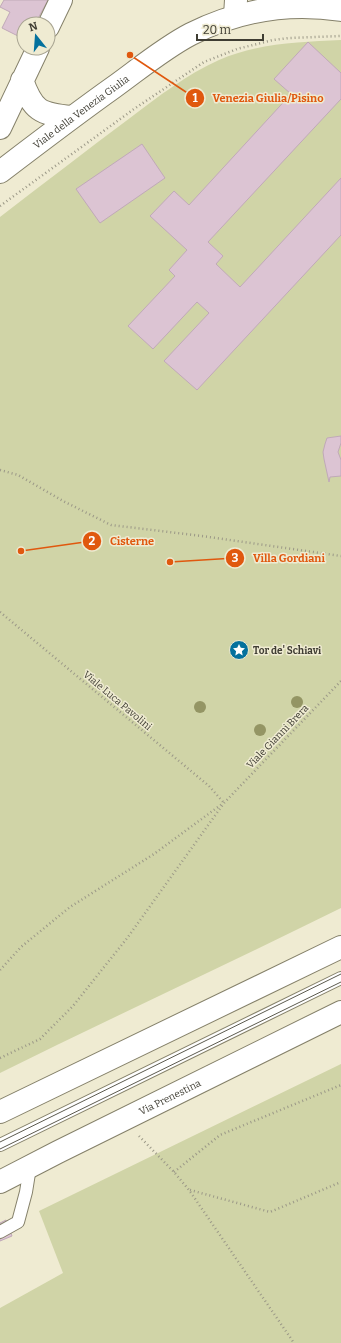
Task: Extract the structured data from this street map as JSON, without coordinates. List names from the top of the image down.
{
  "streets": {
    "main road": ["Viale della Venezia Giulia", "Via Prenestina"],
    "path": ["Viale Luca Pavolini", "Viale Gianni Brera"]
  },
  "crossings": [
    ["Viale Luca Pavolini", "Viale Gianni Brera"]
  ],
  "places": {
    "other": ["Venezia Giulia/Pisino", "Cisterne", "Villa Gordiani"],
    "place": ["Tor de' Schiavi"]
  },
  "scale_bar": "20 m",
  "north": "top"
}
